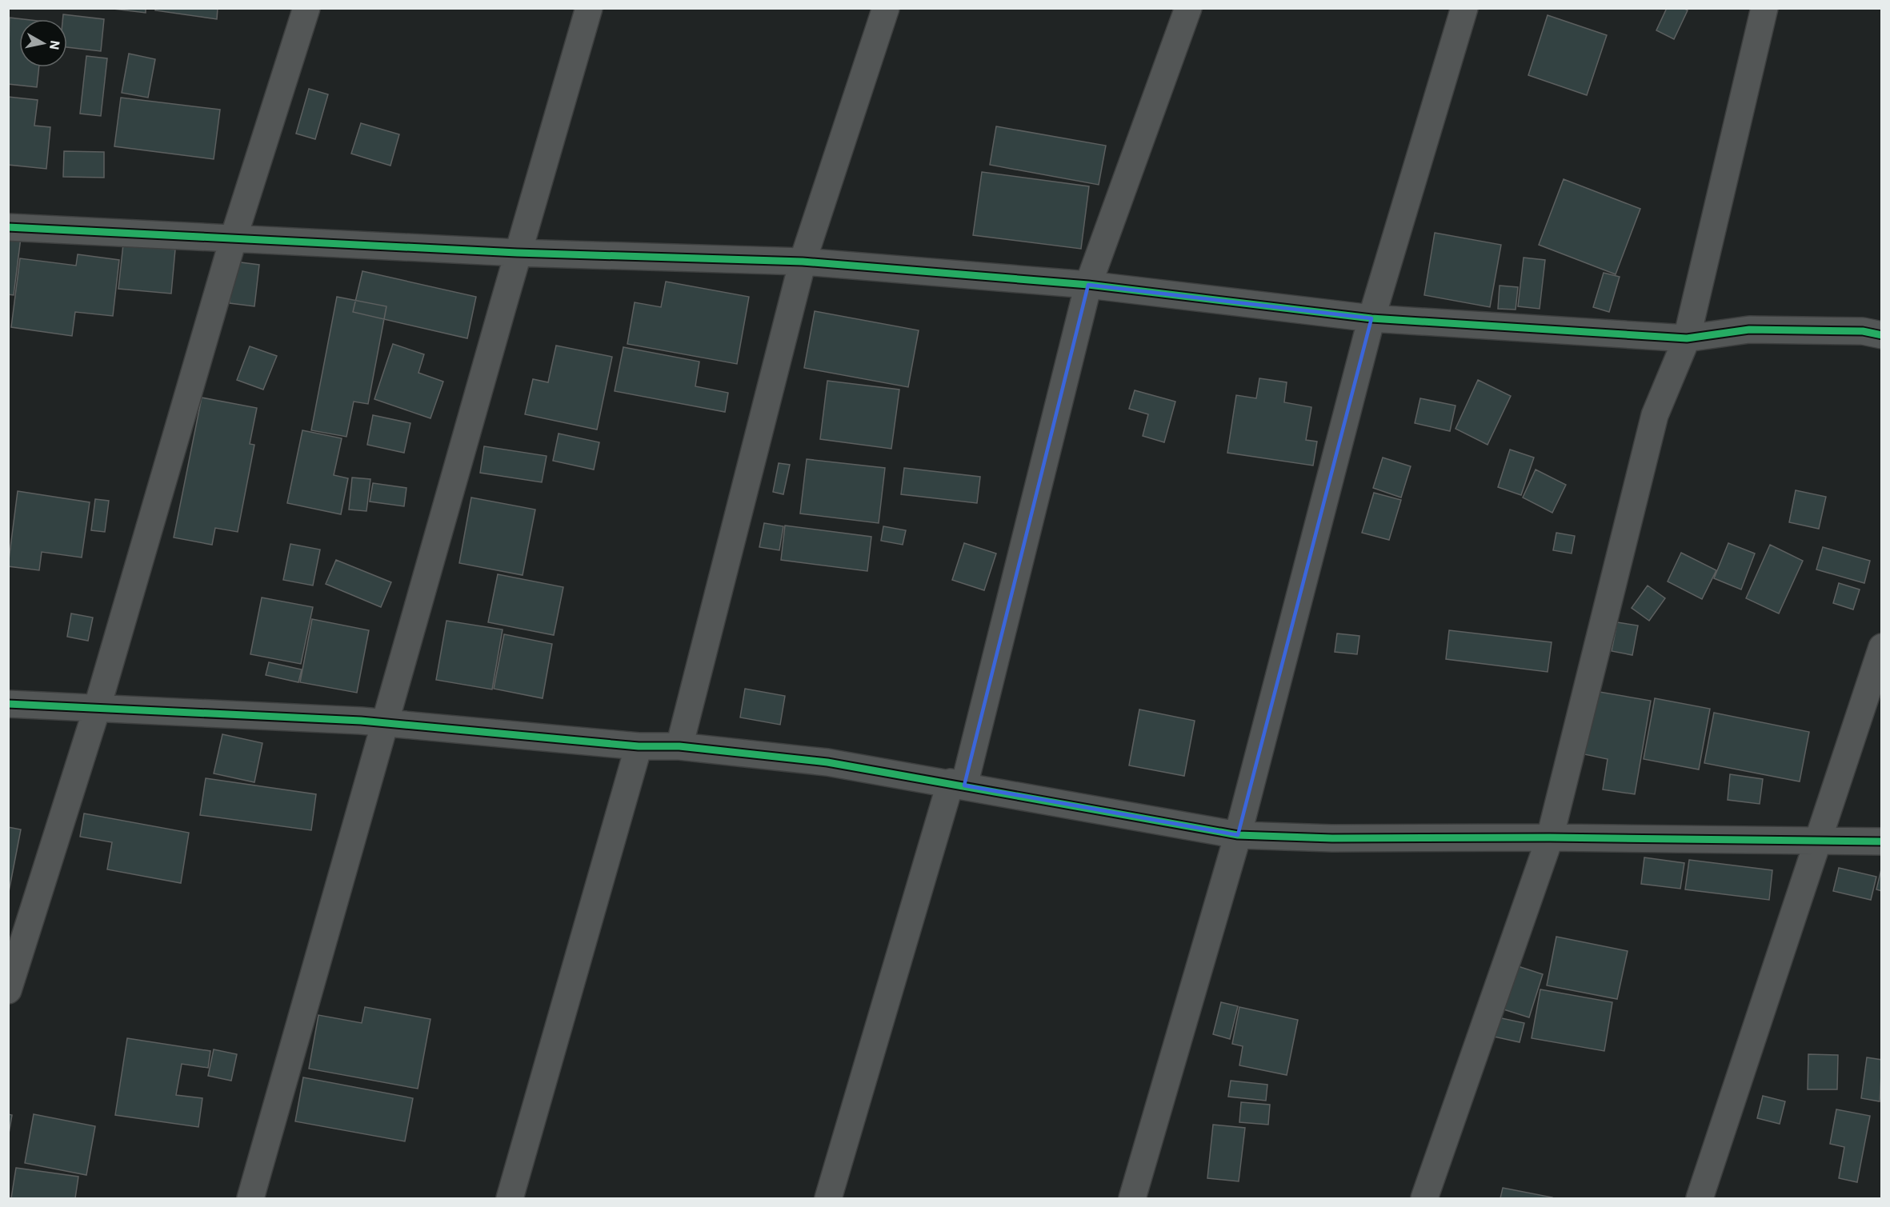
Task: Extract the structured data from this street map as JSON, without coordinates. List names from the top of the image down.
{
  "north": "right"
}
